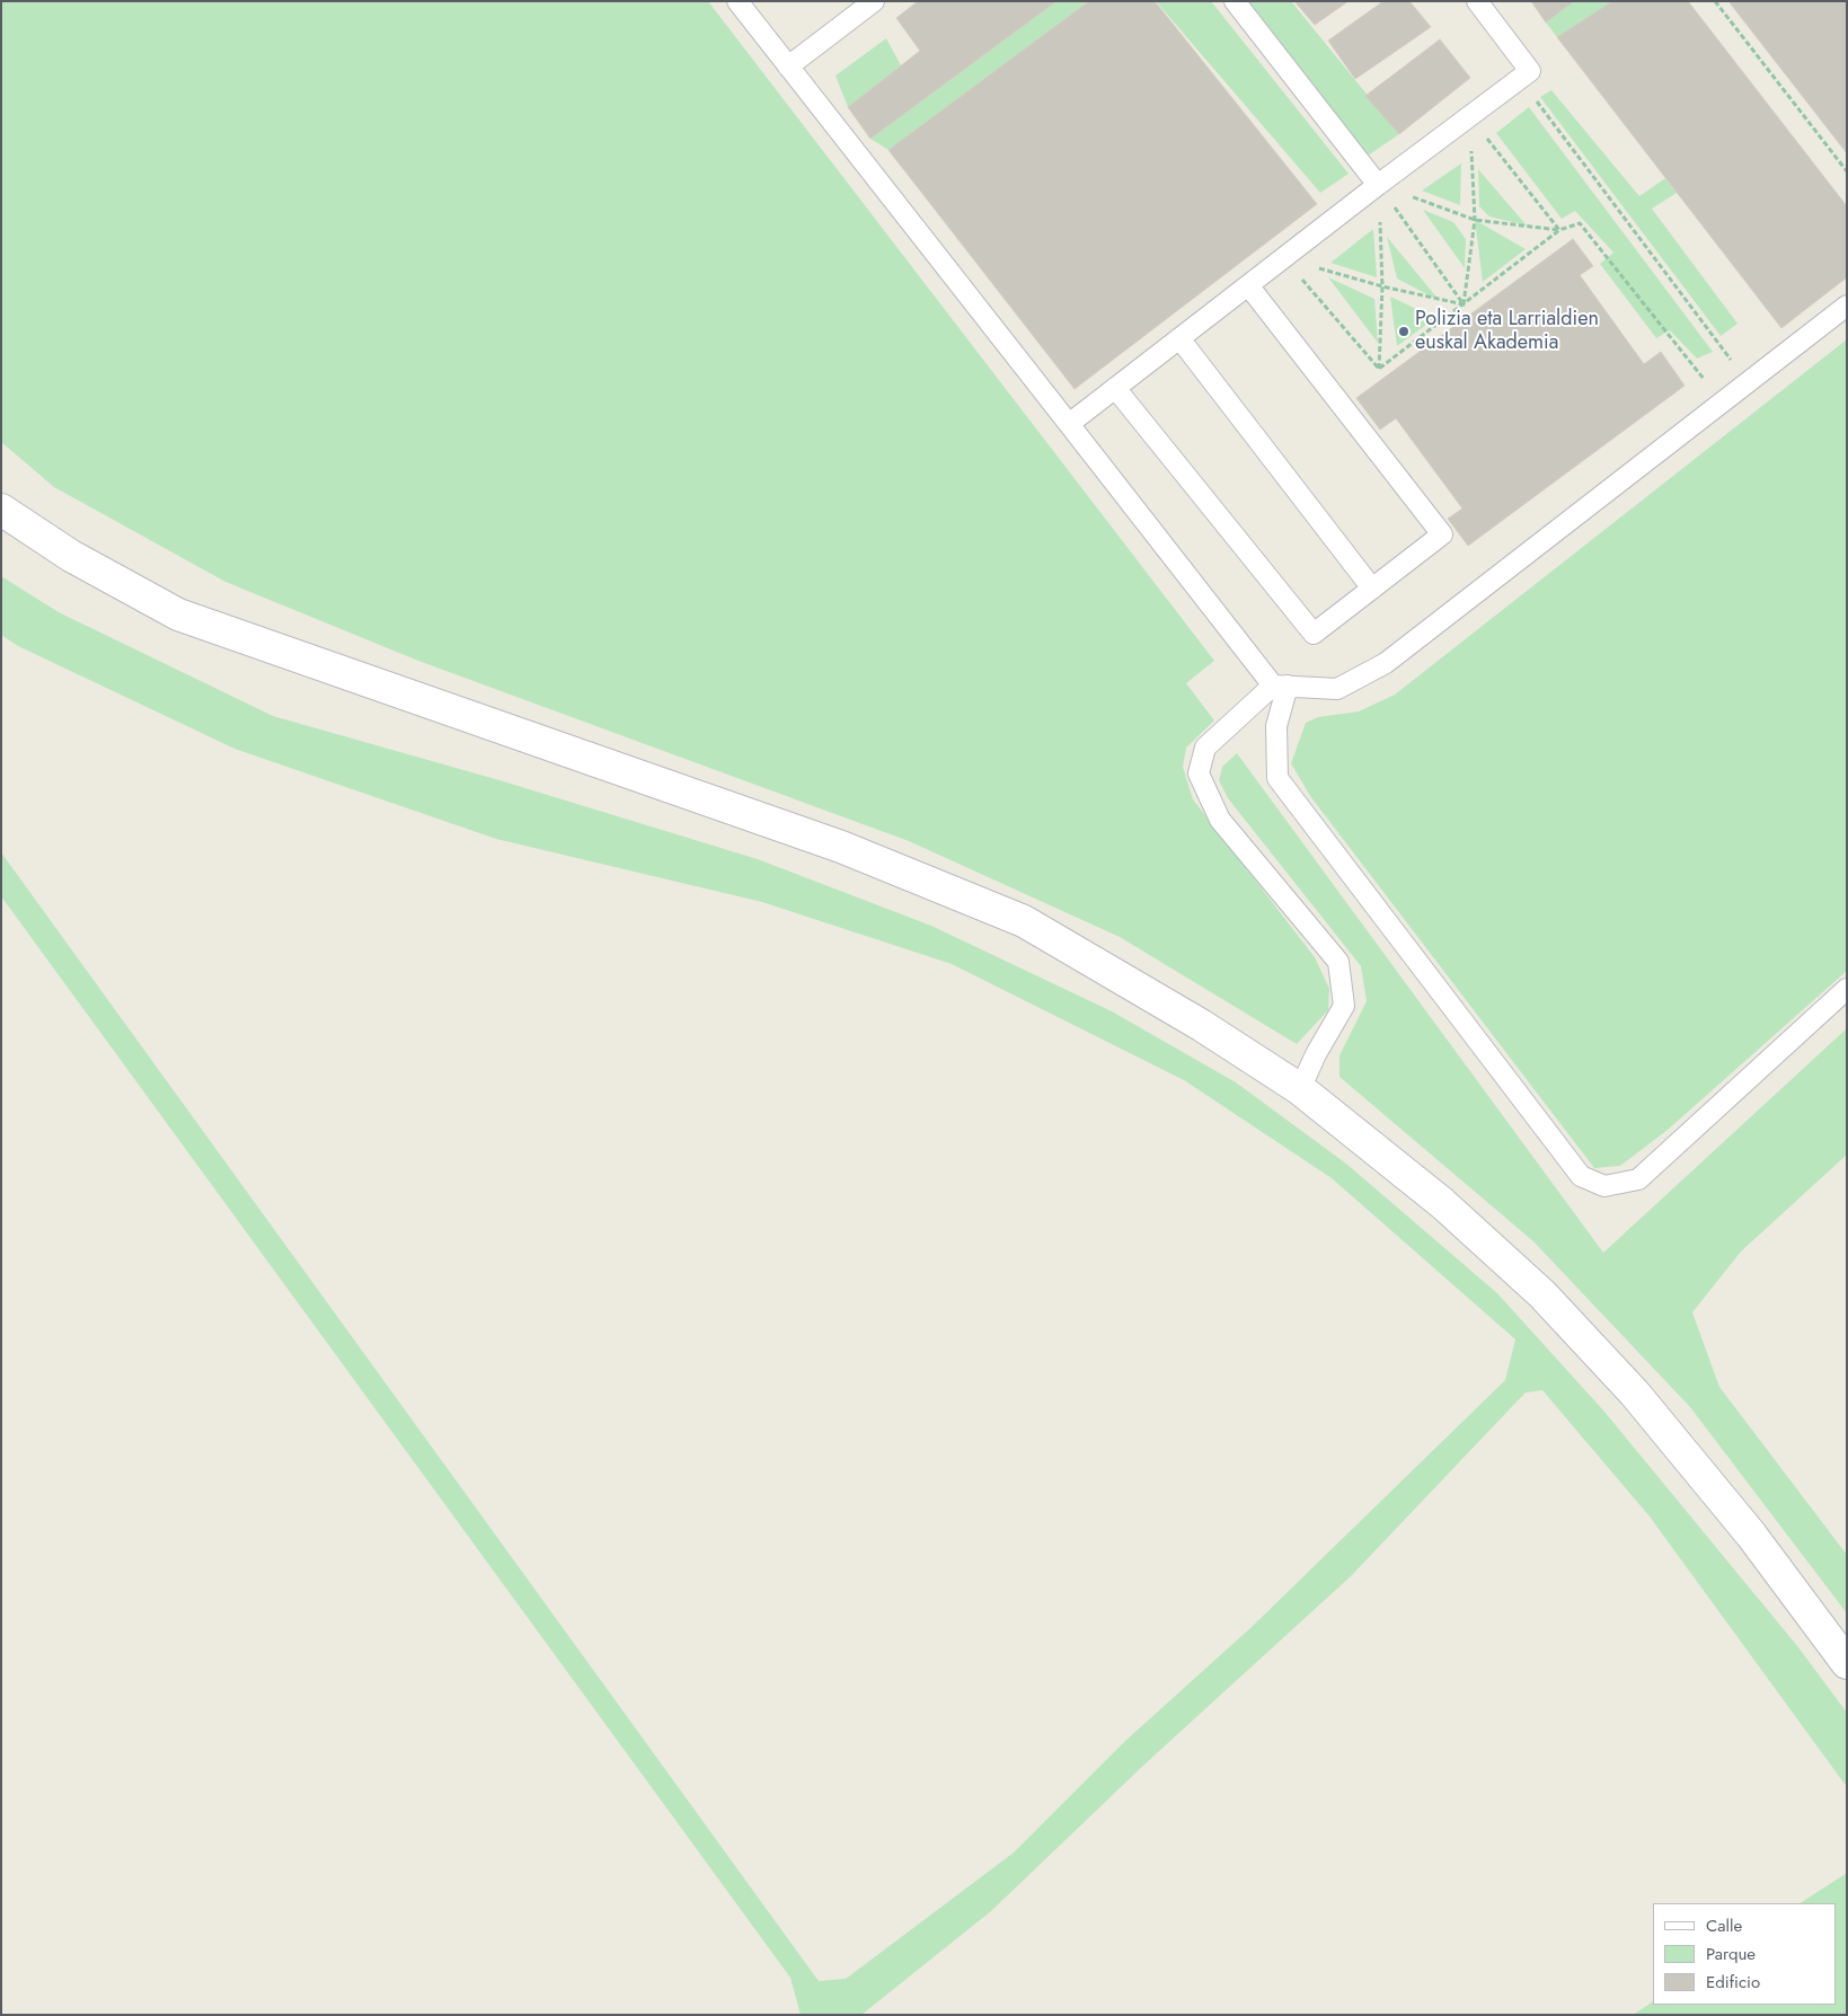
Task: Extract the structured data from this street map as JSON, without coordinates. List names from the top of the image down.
{
  "places": ["Polizia eta Larrialdien euskal Akademia"],
  "legend": ["Calle", "Parque", "Edificio"]
}
